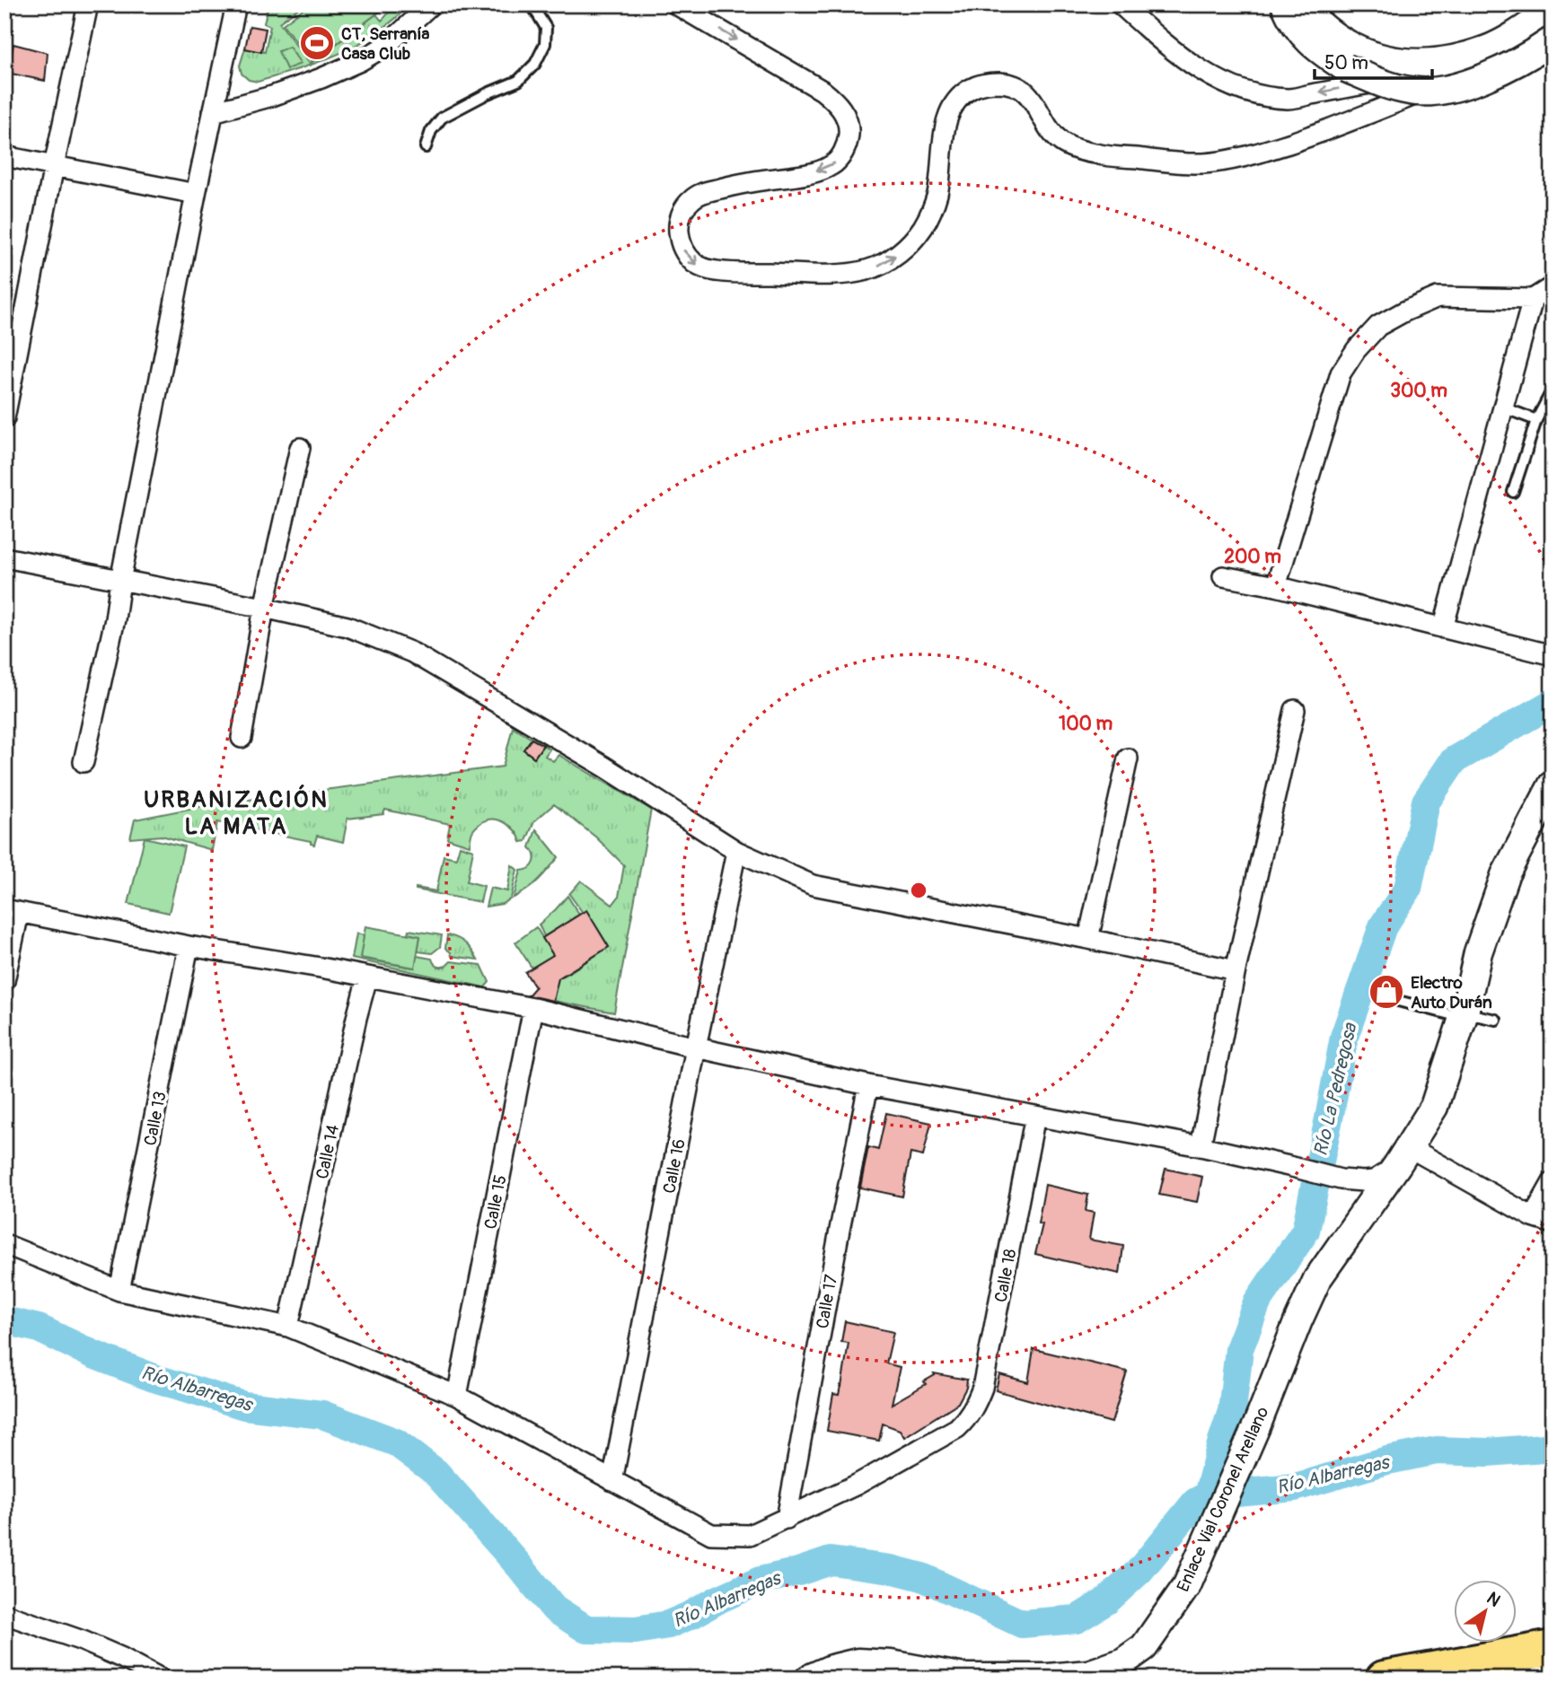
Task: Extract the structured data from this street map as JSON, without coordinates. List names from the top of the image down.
{
  "streets": {
    "street": [
      "Calle 13",
      "Calle 14",
      "Calle 16",
      "Calle 15",
      "Calle 18",
      "Calle 17",
      "Enlace Vial Coronel Arellano"
    ]
  },
  "crossings": [
    ["Calle 18", "Calle 17"]
  ],
  "districts": ["URBANIZACIÓN LA MATA"],
  "water": ["Río La Pedregosa", "Río Albarregas"],
  "places": {
    "sports": ["CT, Serranía Casa Club"],
    "shop": ["Electro Auto Durán"]
  },
  "scale_bar": "50 m",
  "north": "top right",
  "rings": ["300 m", "200 m", "100 m"]
}
